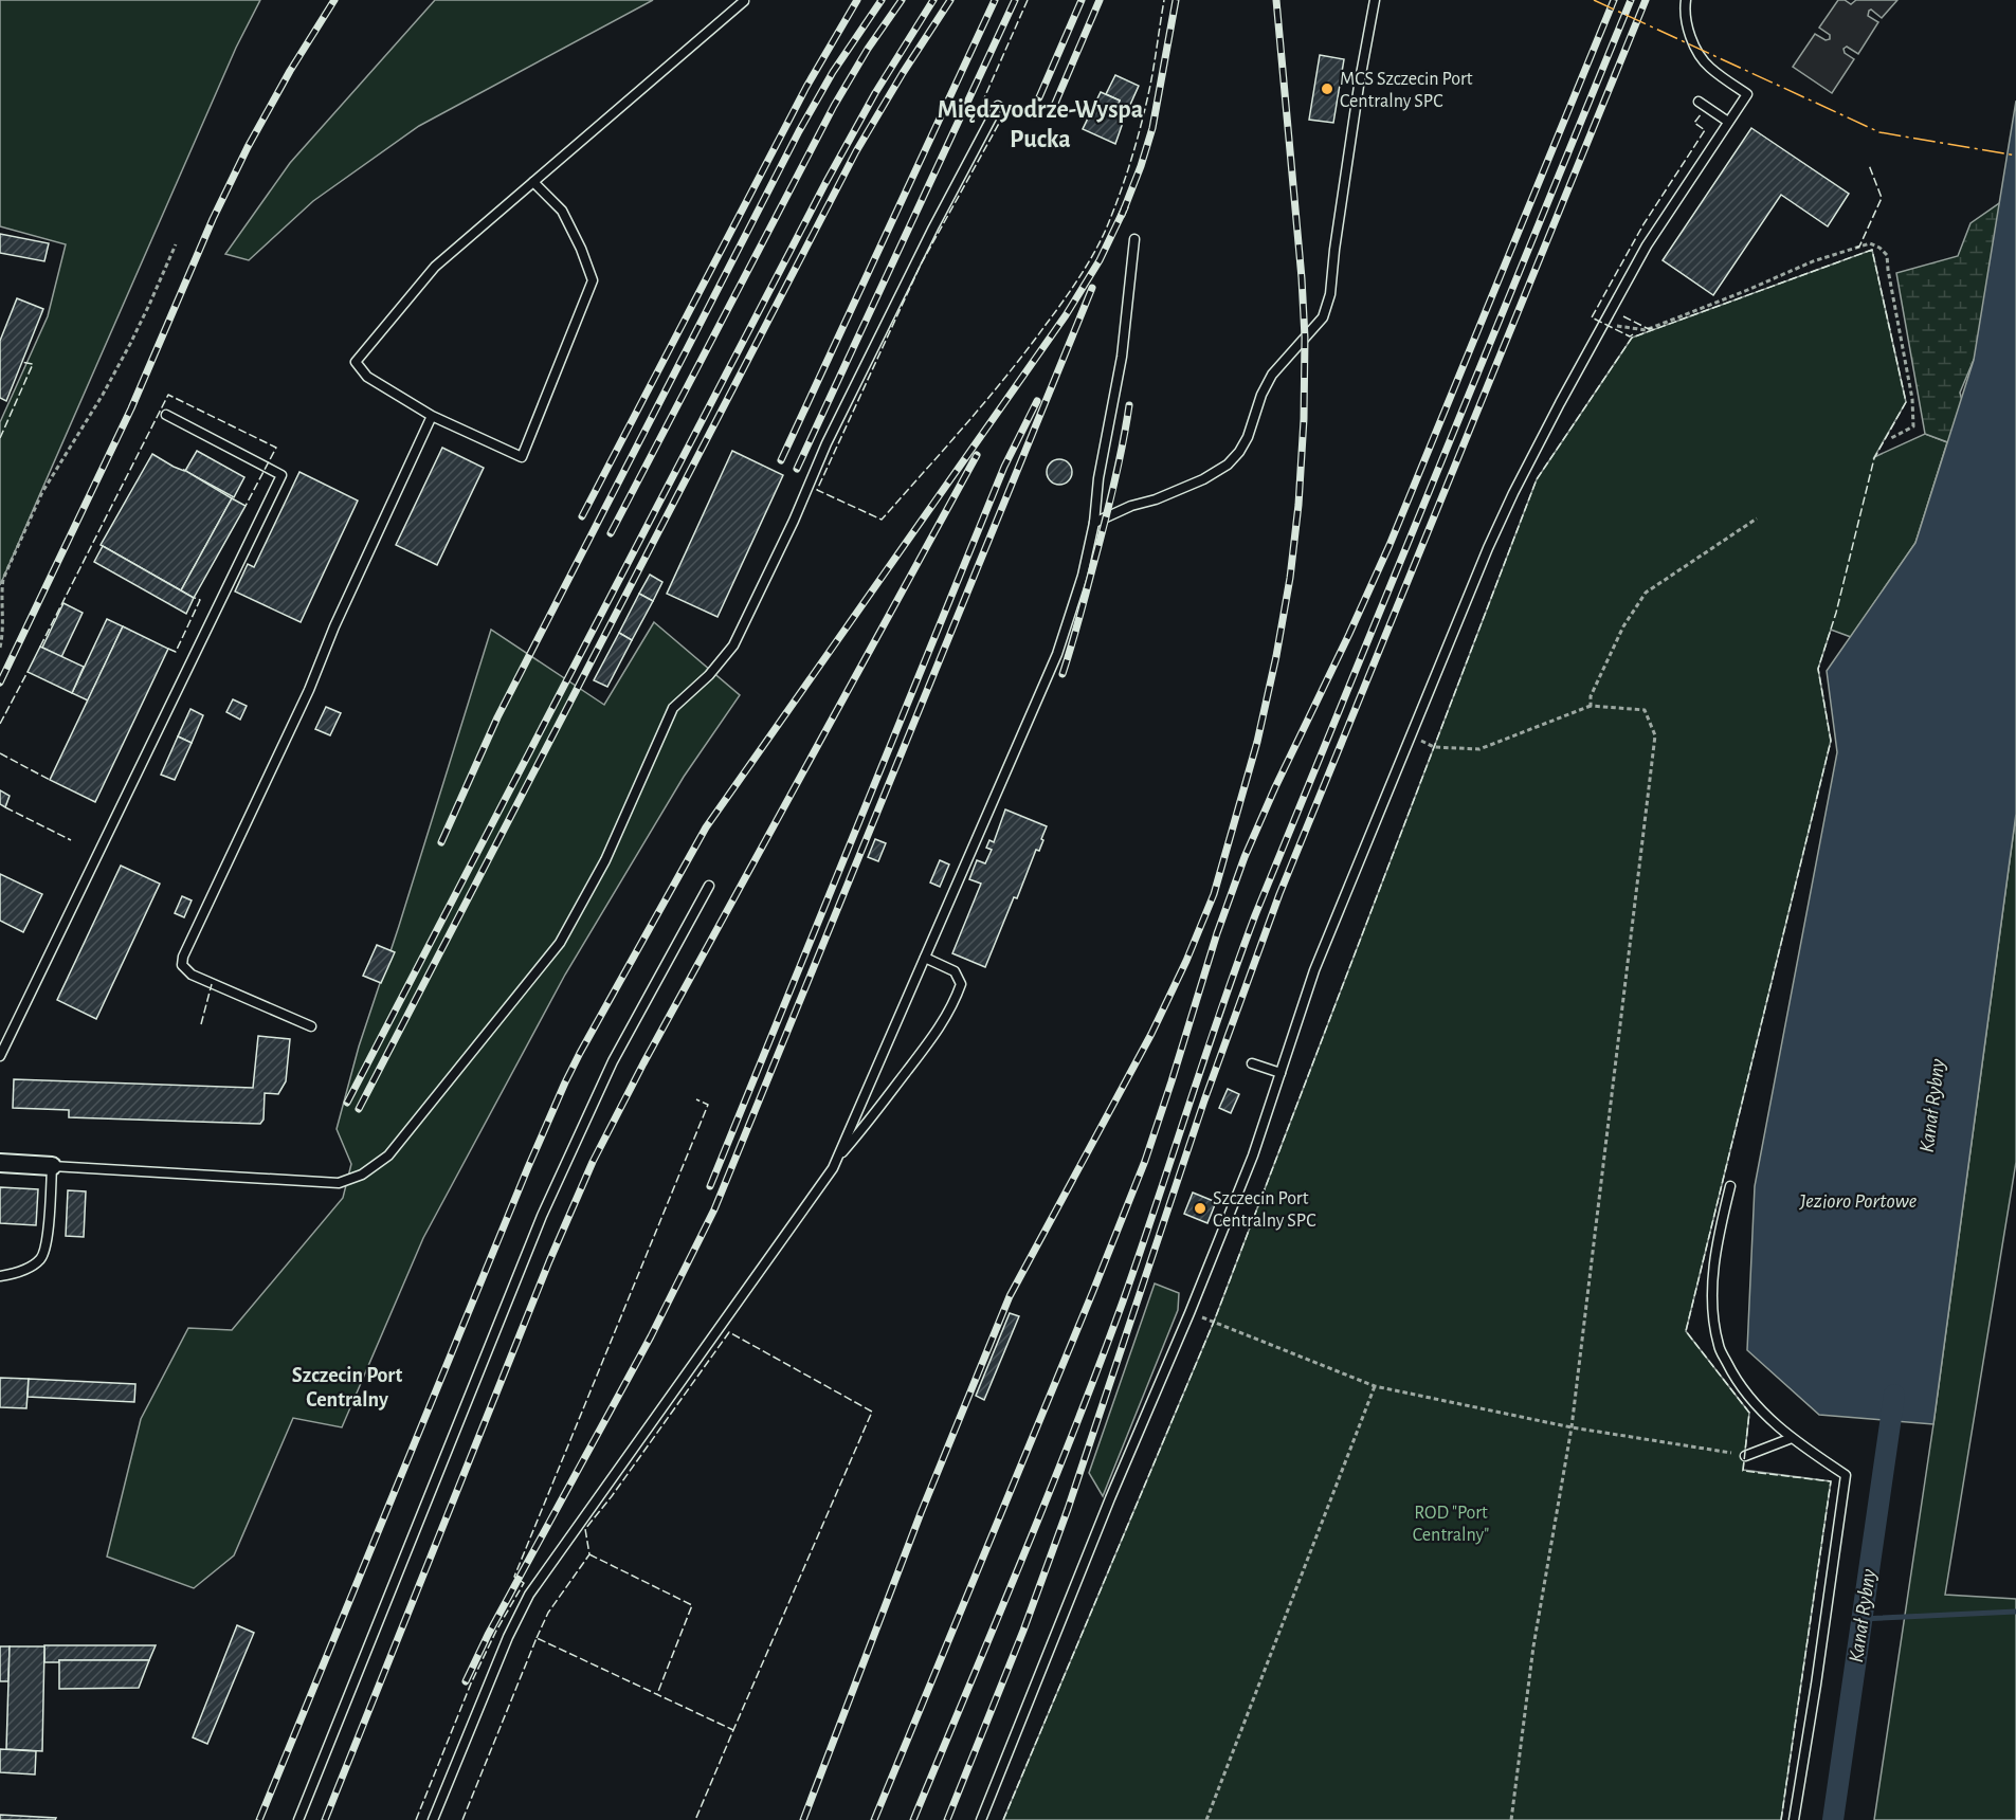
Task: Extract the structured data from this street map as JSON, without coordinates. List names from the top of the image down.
{
  "districts": ["Międzyodrze-Wyspa Pucka", "Szczecin Port Centralny"],
  "water": ["Kanał Rybny", "Jezioro Portowe"],
  "parks": ["ROD \"Port Centralny\""],
  "places": ["MCS Szczecin Port Centralny SPC", "Szczecin Port Centralny SPC"]
}
